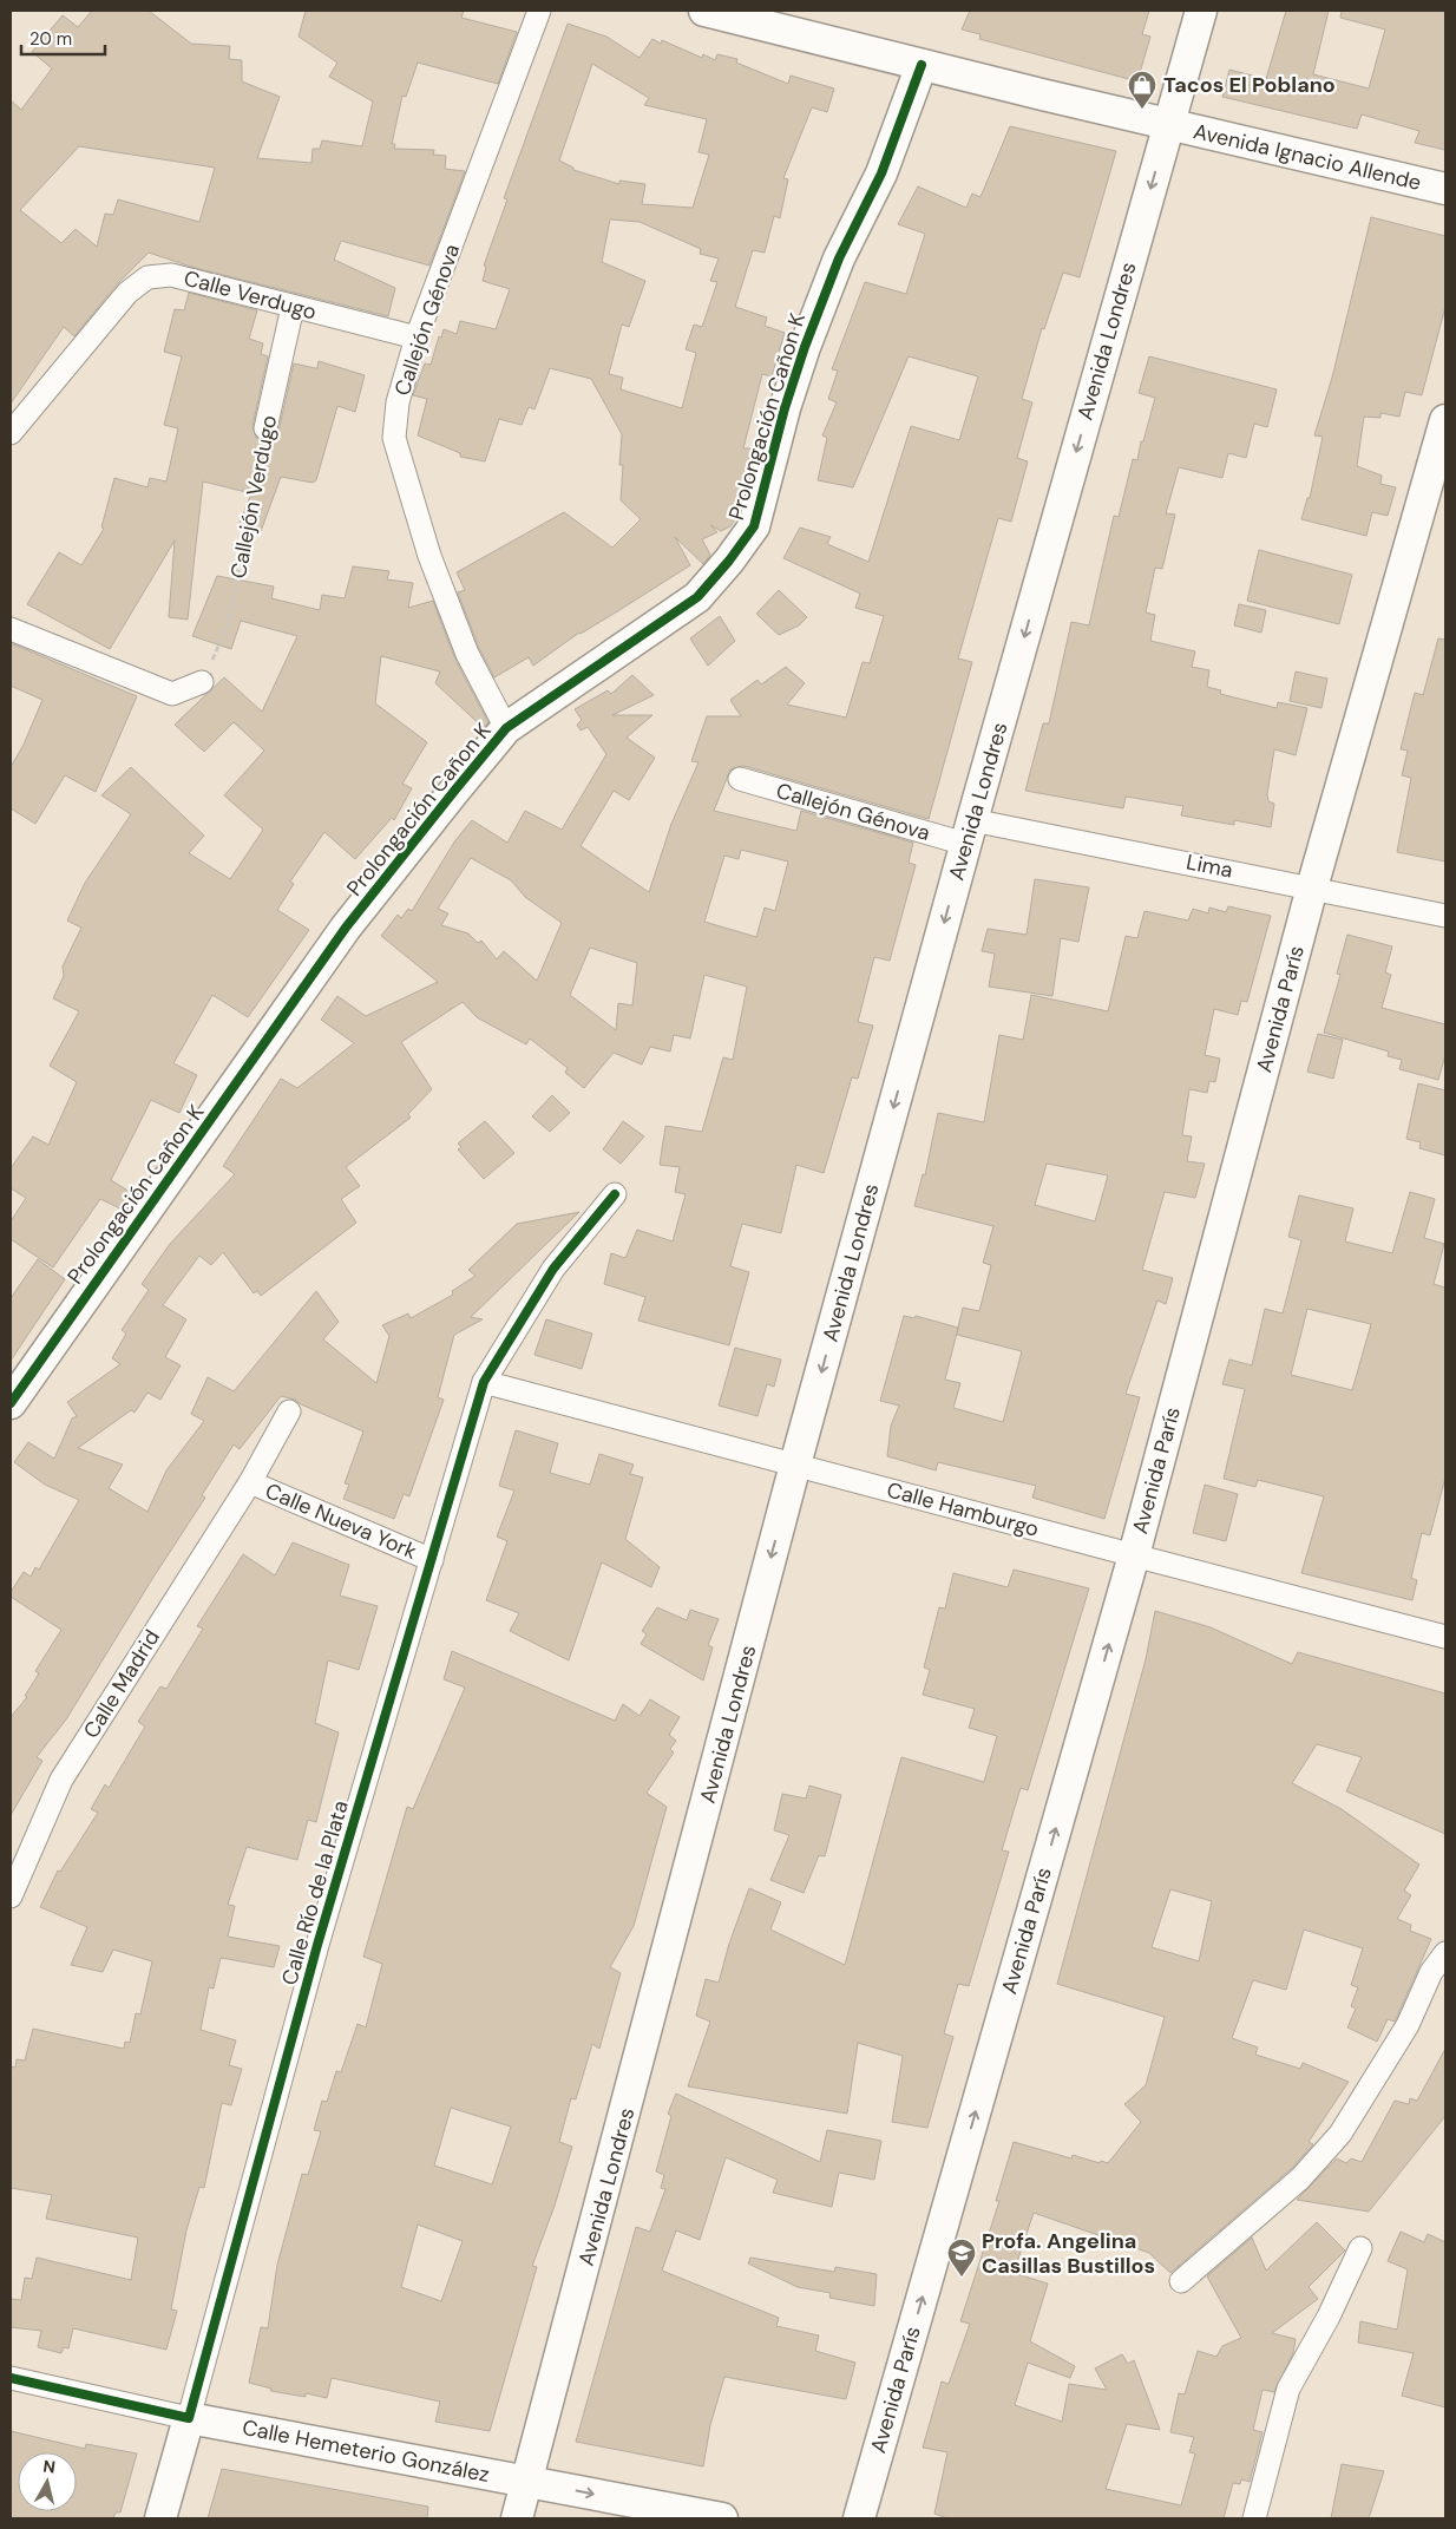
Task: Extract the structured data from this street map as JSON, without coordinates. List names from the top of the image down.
{
  "streets": {
    "main road": [
      "Avenida Ignacio Allende",
      "Avenida Londres",
      "Prolongación Cañon K",
      "Avenida París",
      "Calle Río de la Plata",
      "Calle Hemeterio González"
    ],
    "street": [
      "Calle Verdugo",
      "Callejón Génova",
      "Callejón Verdugo",
      "Lima",
      "Calle Hamburgo",
      "Calle Nueva York",
      "Calle Madrid"
    ]
  },
  "crossings": [
    ["Avenida Ignacio Allende", "Avenida Londres"],
    ["Avenida Ignacio Allende", "Prolongación Cañon K"],
    ["Calle Verdugo", "Callejón Génova"],
    ["Calle Verdugo", "Callejón Verdugo"],
    ["Callejón Génova", "Avenida Londres"],
    ["Callejón Génova", "Prolongación Cañon K"],
    ["Callejón Génova", "Lima"],
    ["Avenida Londres", "Lima"],
    ["Avenida Londres", "Calle Hamburgo"],
    ["Avenida Londres", "Calle Hemeterio González"],
    ["Lima", "Avenida París"],
    ["Avenida París", "Calle Hamburgo"],
    ["Calle Hamburgo", "Calle Río de la Plata"],
    ["Calle Nueva York", "Calle Madrid"],
    ["Calle Nueva York", "Calle Río de la Plata"],
    ["Calle Río de la Plata", "Calle Hemeterio González"]
  ],
  "one_way": ["Avenida Londres", "Avenida París"],
  "places": {
    "shop": ["Tacos El Poblano"],
    "school or university": ["Profa. Angelina Casillas Bustillos"]
  },
  "scale_bar": "20 m",
  "north": "top"
}
